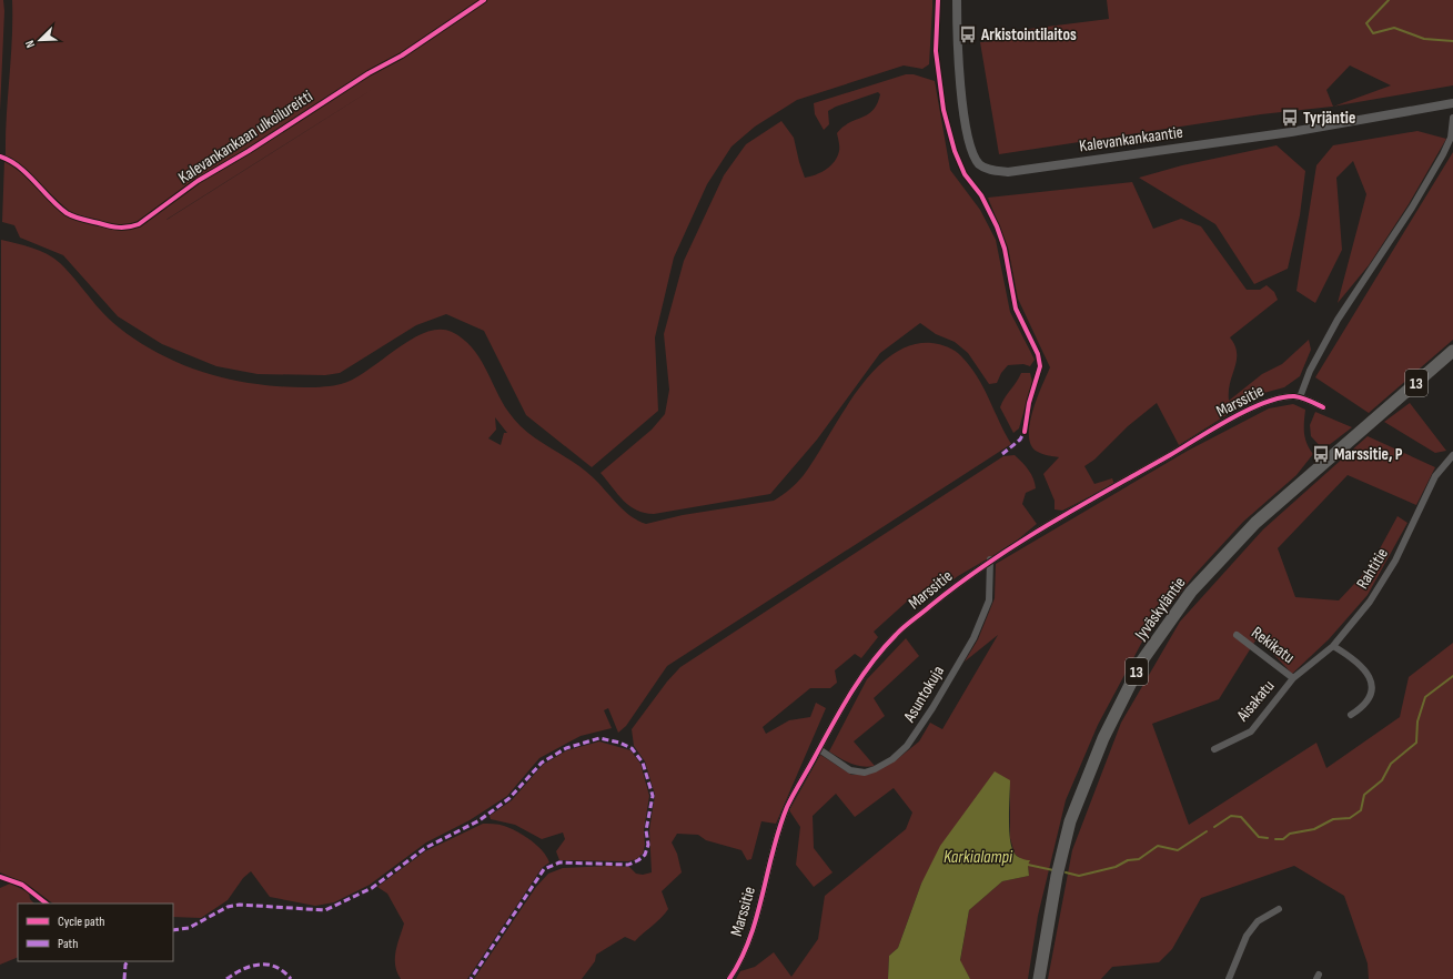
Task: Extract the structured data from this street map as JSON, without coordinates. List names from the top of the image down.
{
  "streets": {
    "highway": ["13", "Jyväskyläntie"],
    "street": [
      "Kalevankankaantie",
      "Marssitie",
      "Rahtitie",
      "Rekikatu",
      "Asuntokuja",
      "Aisakatu"
    ],
    "cycle path": ["Kalevankankaan ulkoilureitti"]
  },
  "crossings": [
    ["Marssitie", "Asuntokuja"],
    ["Rahtitie", "Rekikatu"],
    ["Rahtitie", "Aisakatu"],
    ["Rekikatu", "Aisakatu"]
  ],
  "water": ["Karkialampi"],
  "places": {
    "bus stop": ["Arkistointilaitos", "Tyrjäntie", "Marssitie, P"]
  },
  "legend": ["Cycle path", "Path"],
  "north": "bottom left"
}
